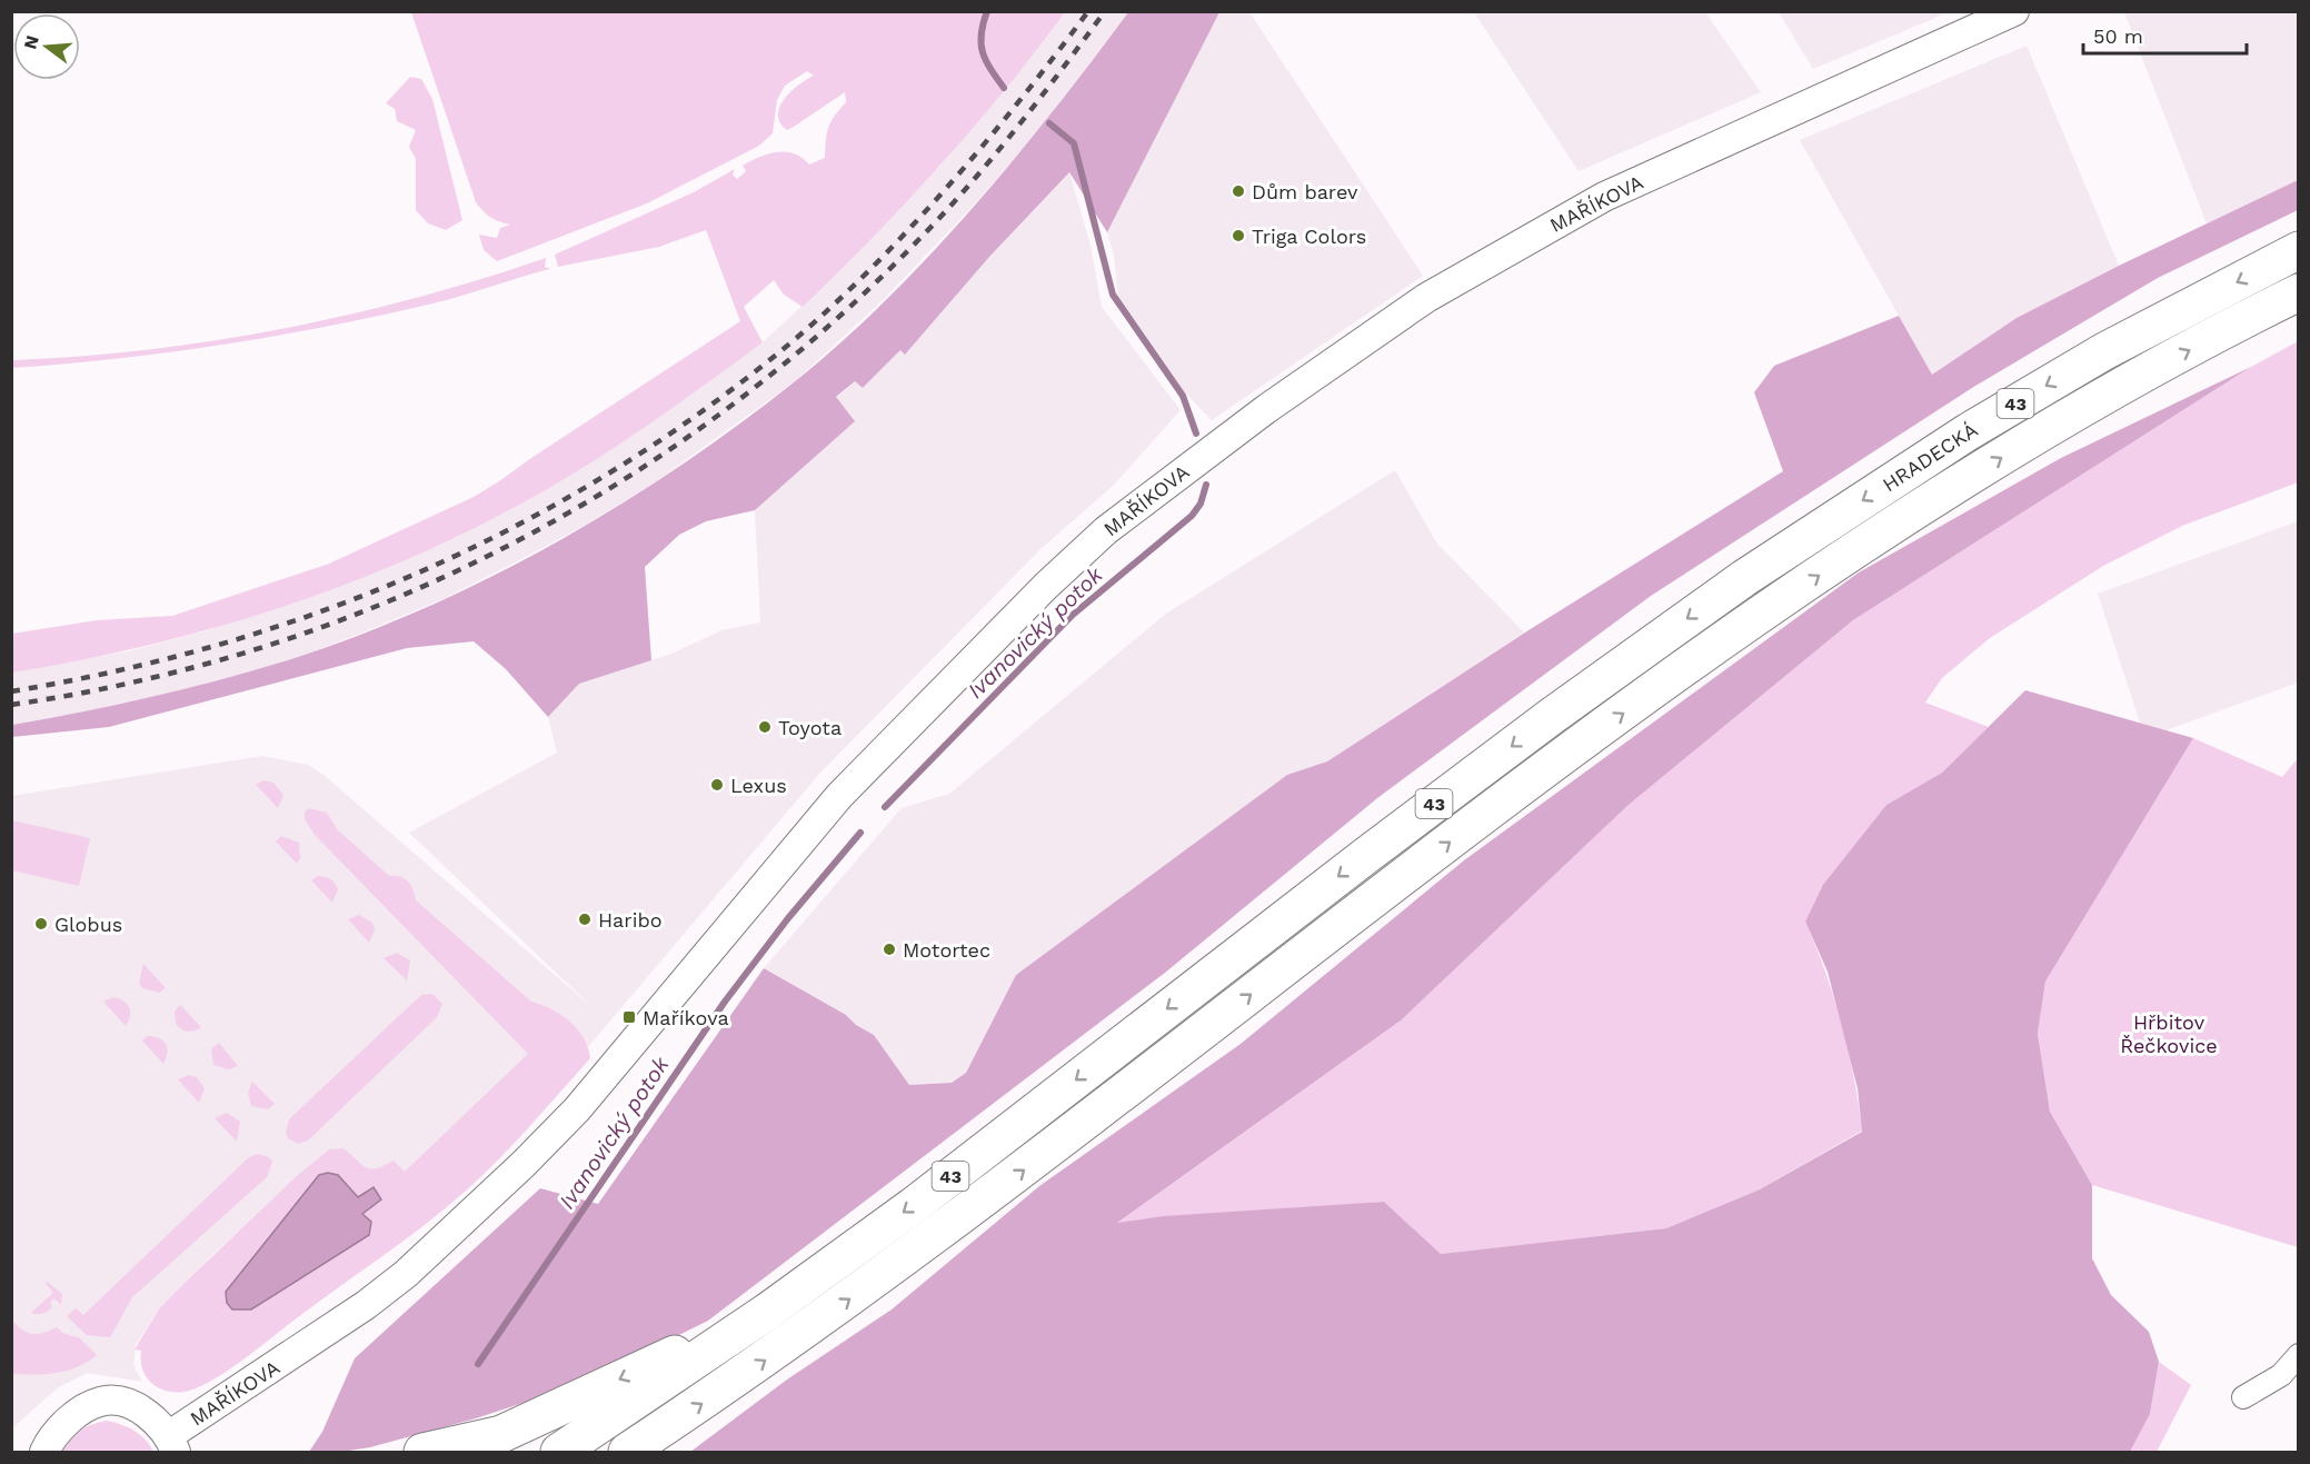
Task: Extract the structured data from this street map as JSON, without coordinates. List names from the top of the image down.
{
  "streets": {
    "highway": ["43", "HRADECKÁ"],
    "street": ["MAŘÍKOVA"]
  },
  "crossings": [
    ["43", "HRADECKÁ"]
  ],
  "water": ["Ivanovický potok"],
  "parks": ["Hřbitov Řečkovice"],
  "places": {
    "other": [
      "Dům barev",
      "Triga Colors",
      "Toyota",
      "Lexus",
      "Haribo",
      "Globus",
      "Motortec"
    ],
    "transit": ["Maříkova"]
  },
  "scale_bar": "50 m",
  "north": "left"
}
